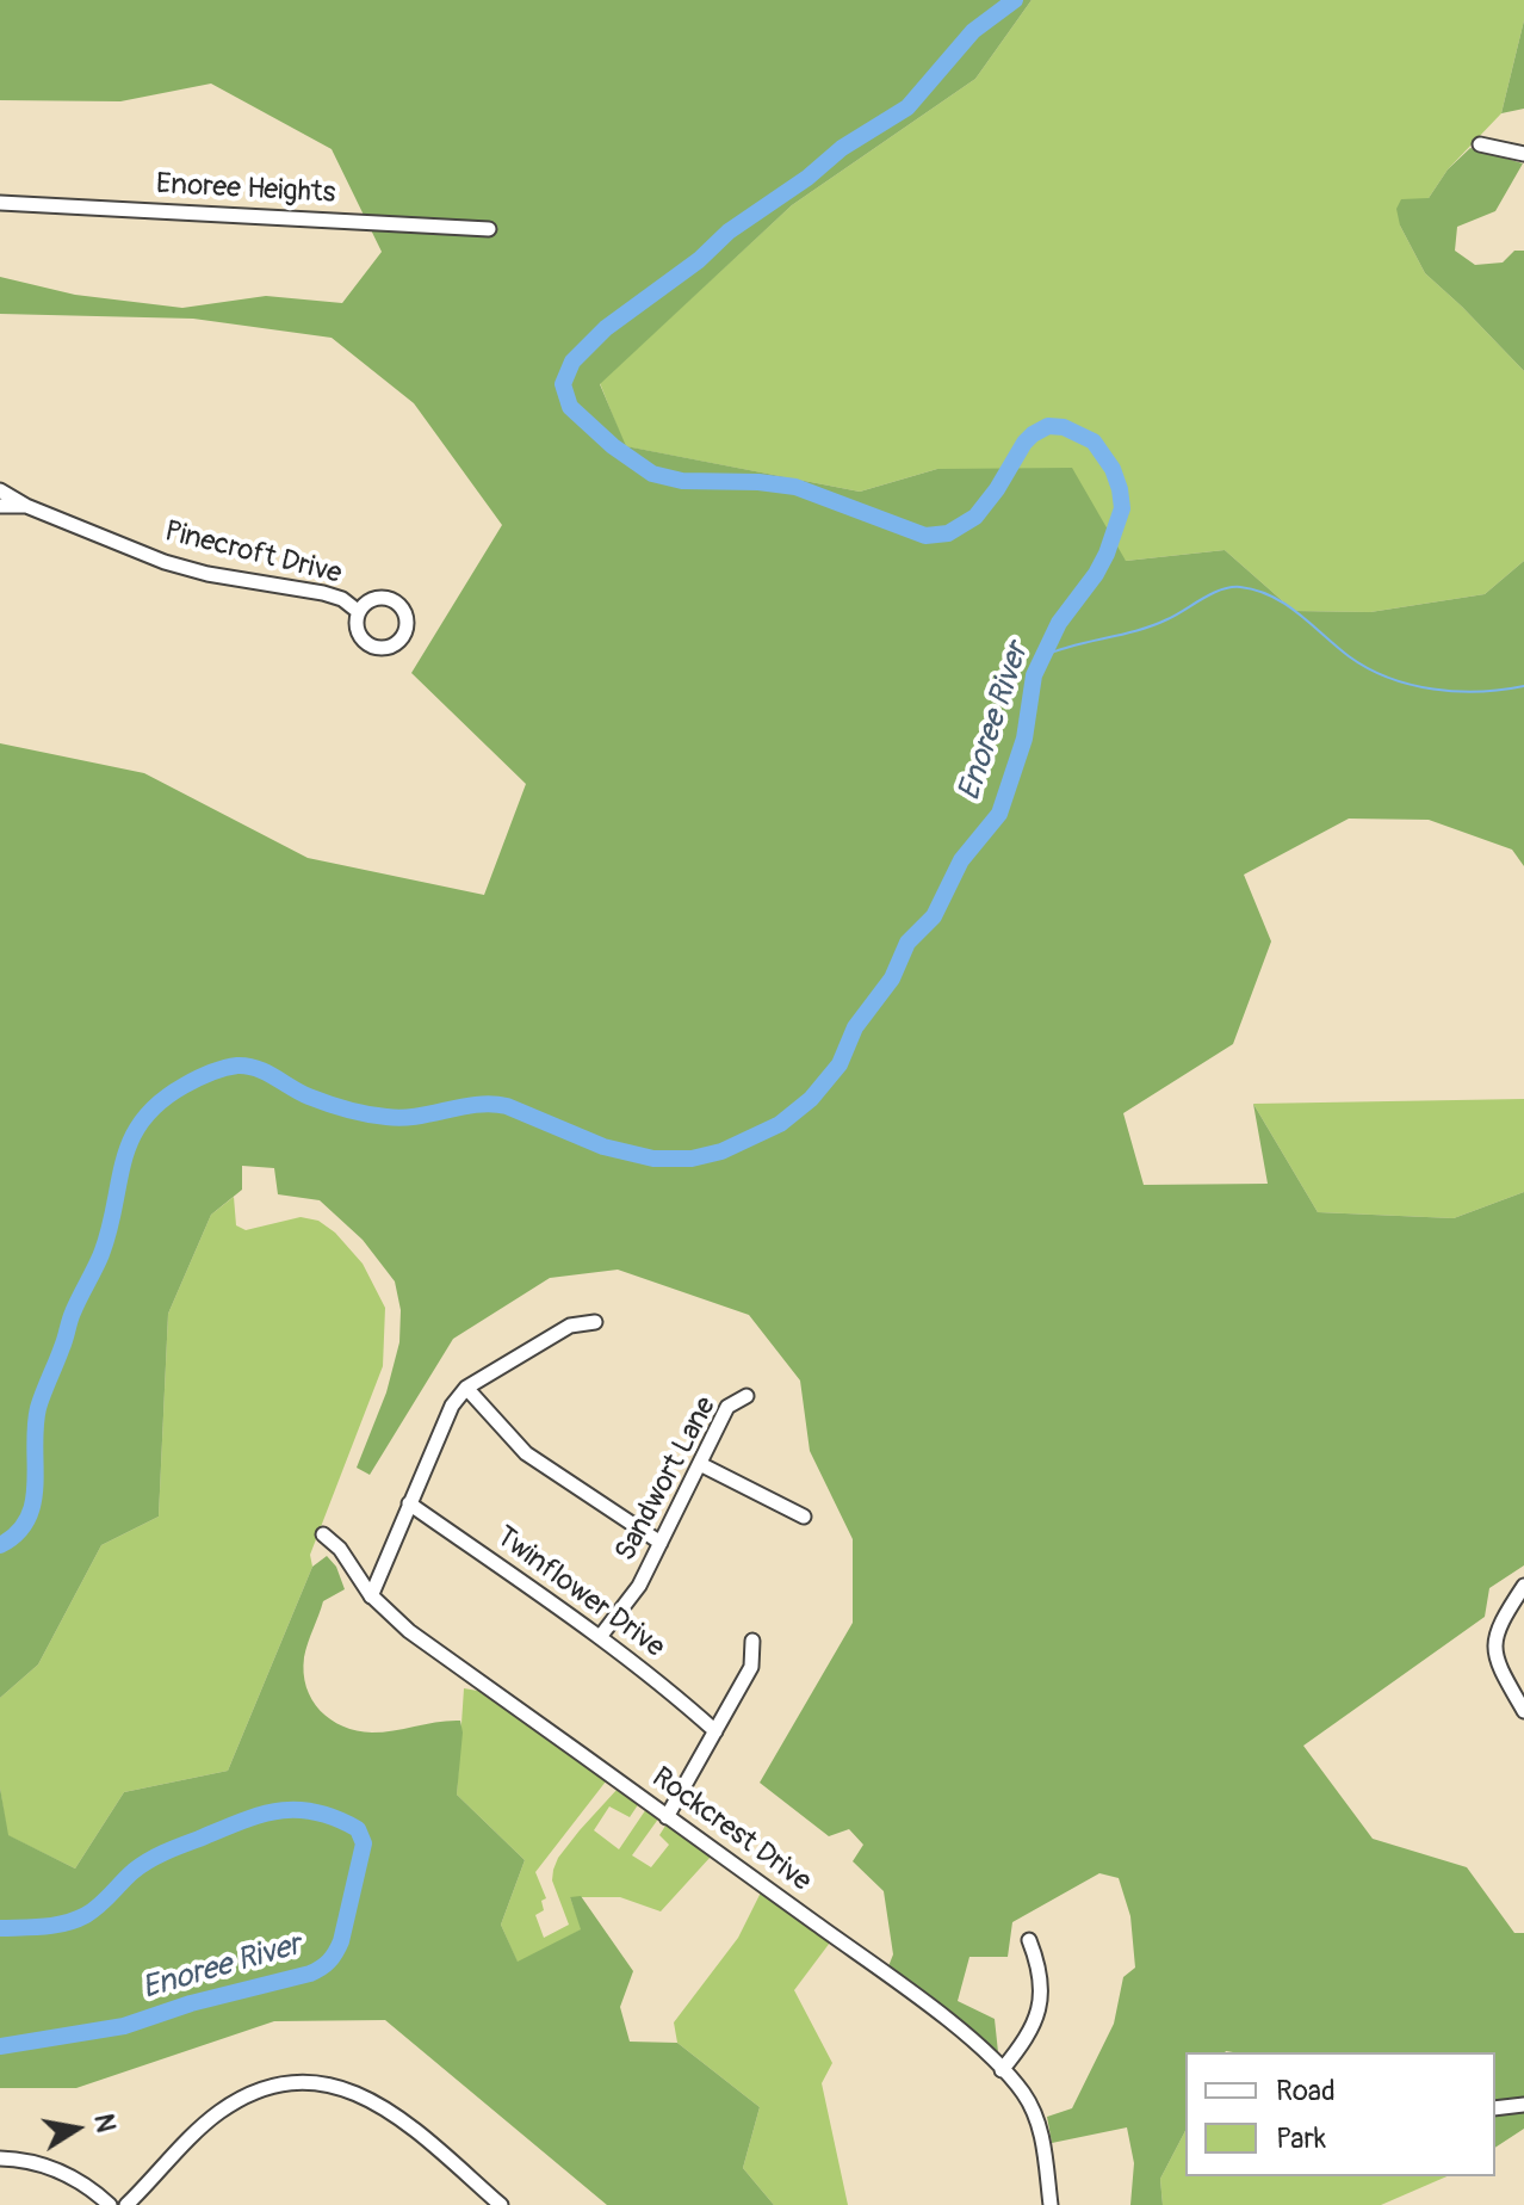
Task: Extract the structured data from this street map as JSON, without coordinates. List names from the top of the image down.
{
  "streets": {
    "street": [
      "Enoree Heights",
      "Pinecroft Drive",
      "Sandwort Lane",
      "Twinflower Drive",
      "Rockcrest Drive"
    ]
  },
  "crossings": [
    ["Sandwort Lane", "Twinflower Drive"]
  ],
  "water": ["Enoree River"],
  "legend": ["Road", "Park"],
  "north": "right"
}
